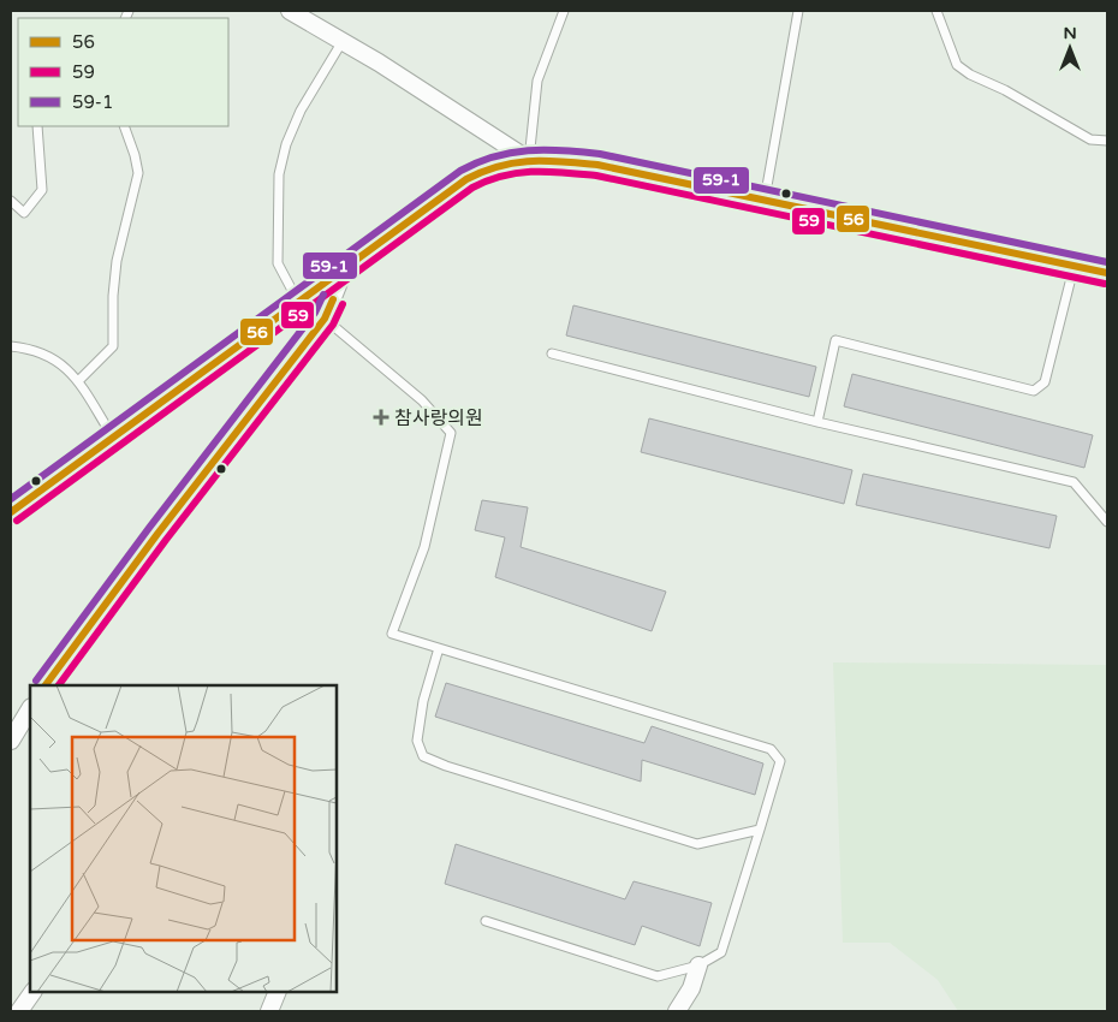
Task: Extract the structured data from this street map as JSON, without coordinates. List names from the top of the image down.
{
  "places": {
    "health": ["참사랑의원"]
  },
  "lines": ["transit line 59-1", "transit line 56", "transit line 59"],
  "legend": ["56", "59", "59-1"],
  "north": "top"
}
